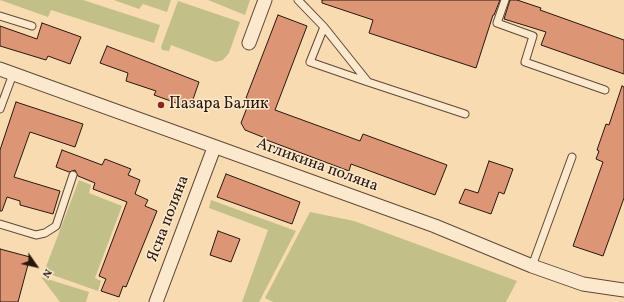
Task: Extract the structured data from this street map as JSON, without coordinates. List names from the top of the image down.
{
  "streets": {
    "street": ["Агликина поляна", "Ясна поляна"]
  },
  "crossings": [
    ["Агликина поляна", "Ясна поляна"]
  ],
  "places": ["Пазара Балик"],
  "north": "bottom right"
}
